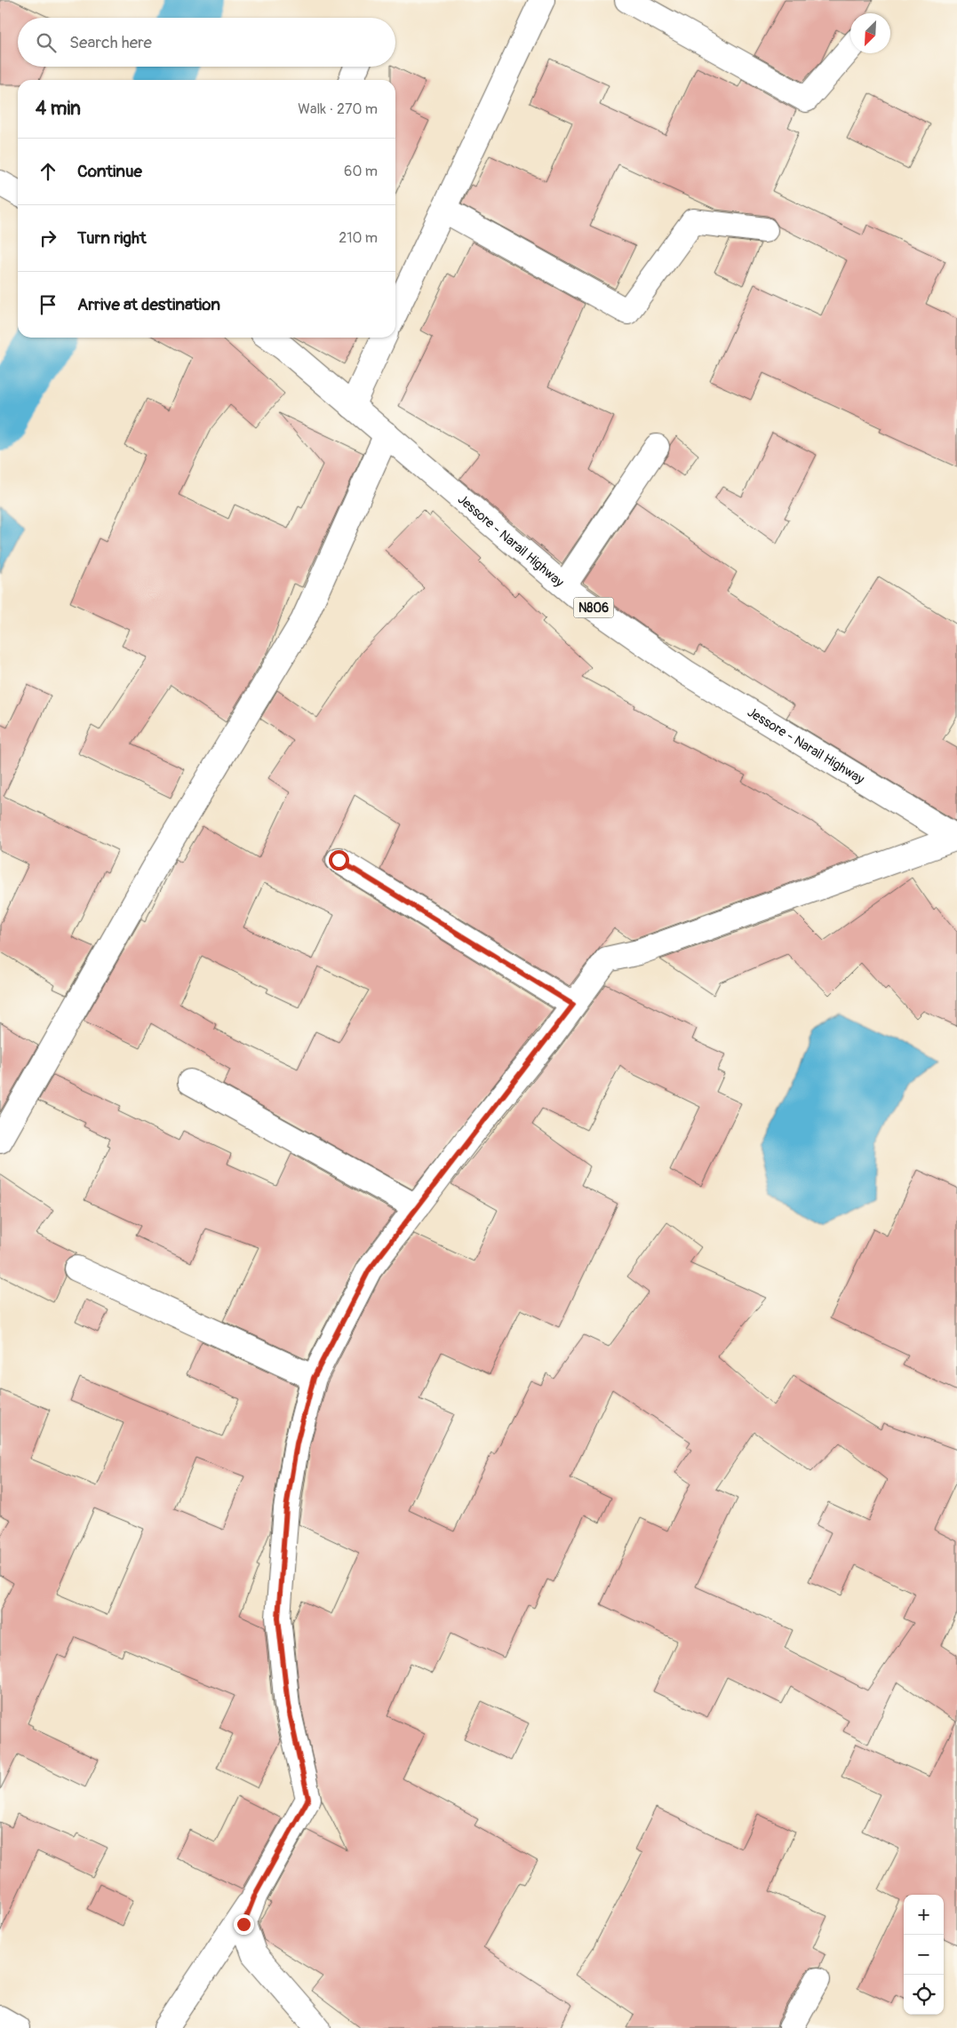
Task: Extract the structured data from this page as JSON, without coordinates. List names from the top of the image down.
{
  "streets": {
    "main road": ["Jessore - Narail Highway", "N806"]
  },
  "north": "bottom left",
  "page": {
    "search": "Search here",
    "heading": ["4 min", "Walk · 270 m"],
    "list": [
      ["Continue", "60 m"],
      ["Turn right", "210 m"],
      "Arrive at destination"
    ],
    "map_buttons": ["+", "−"]
  }
}
